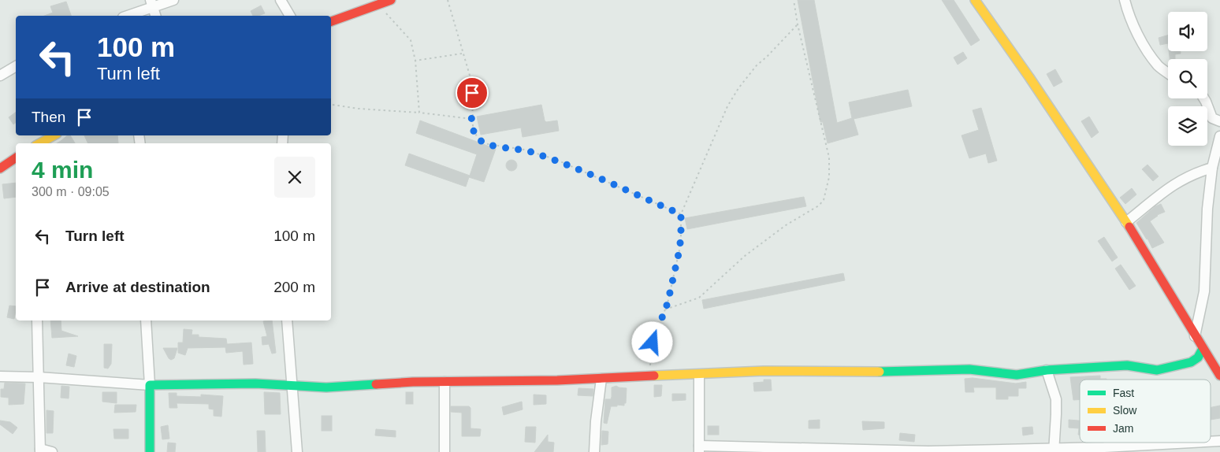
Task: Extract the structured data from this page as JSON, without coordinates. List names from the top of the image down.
{
  "legend": ["Fast", "Slow", "Jam"],
  "page": {
    "turn": ["100 m", "Turn left"],
    "then": "Then",
    "heading": ["4 min", "300 m · 09:05"],
    "list": [
      {
        "name": "Turn left",
        "value": "100 m"
      },
      {
        "name": "Arrive at destination",
        "value": "200 m"
      }
    ]
  }
}
